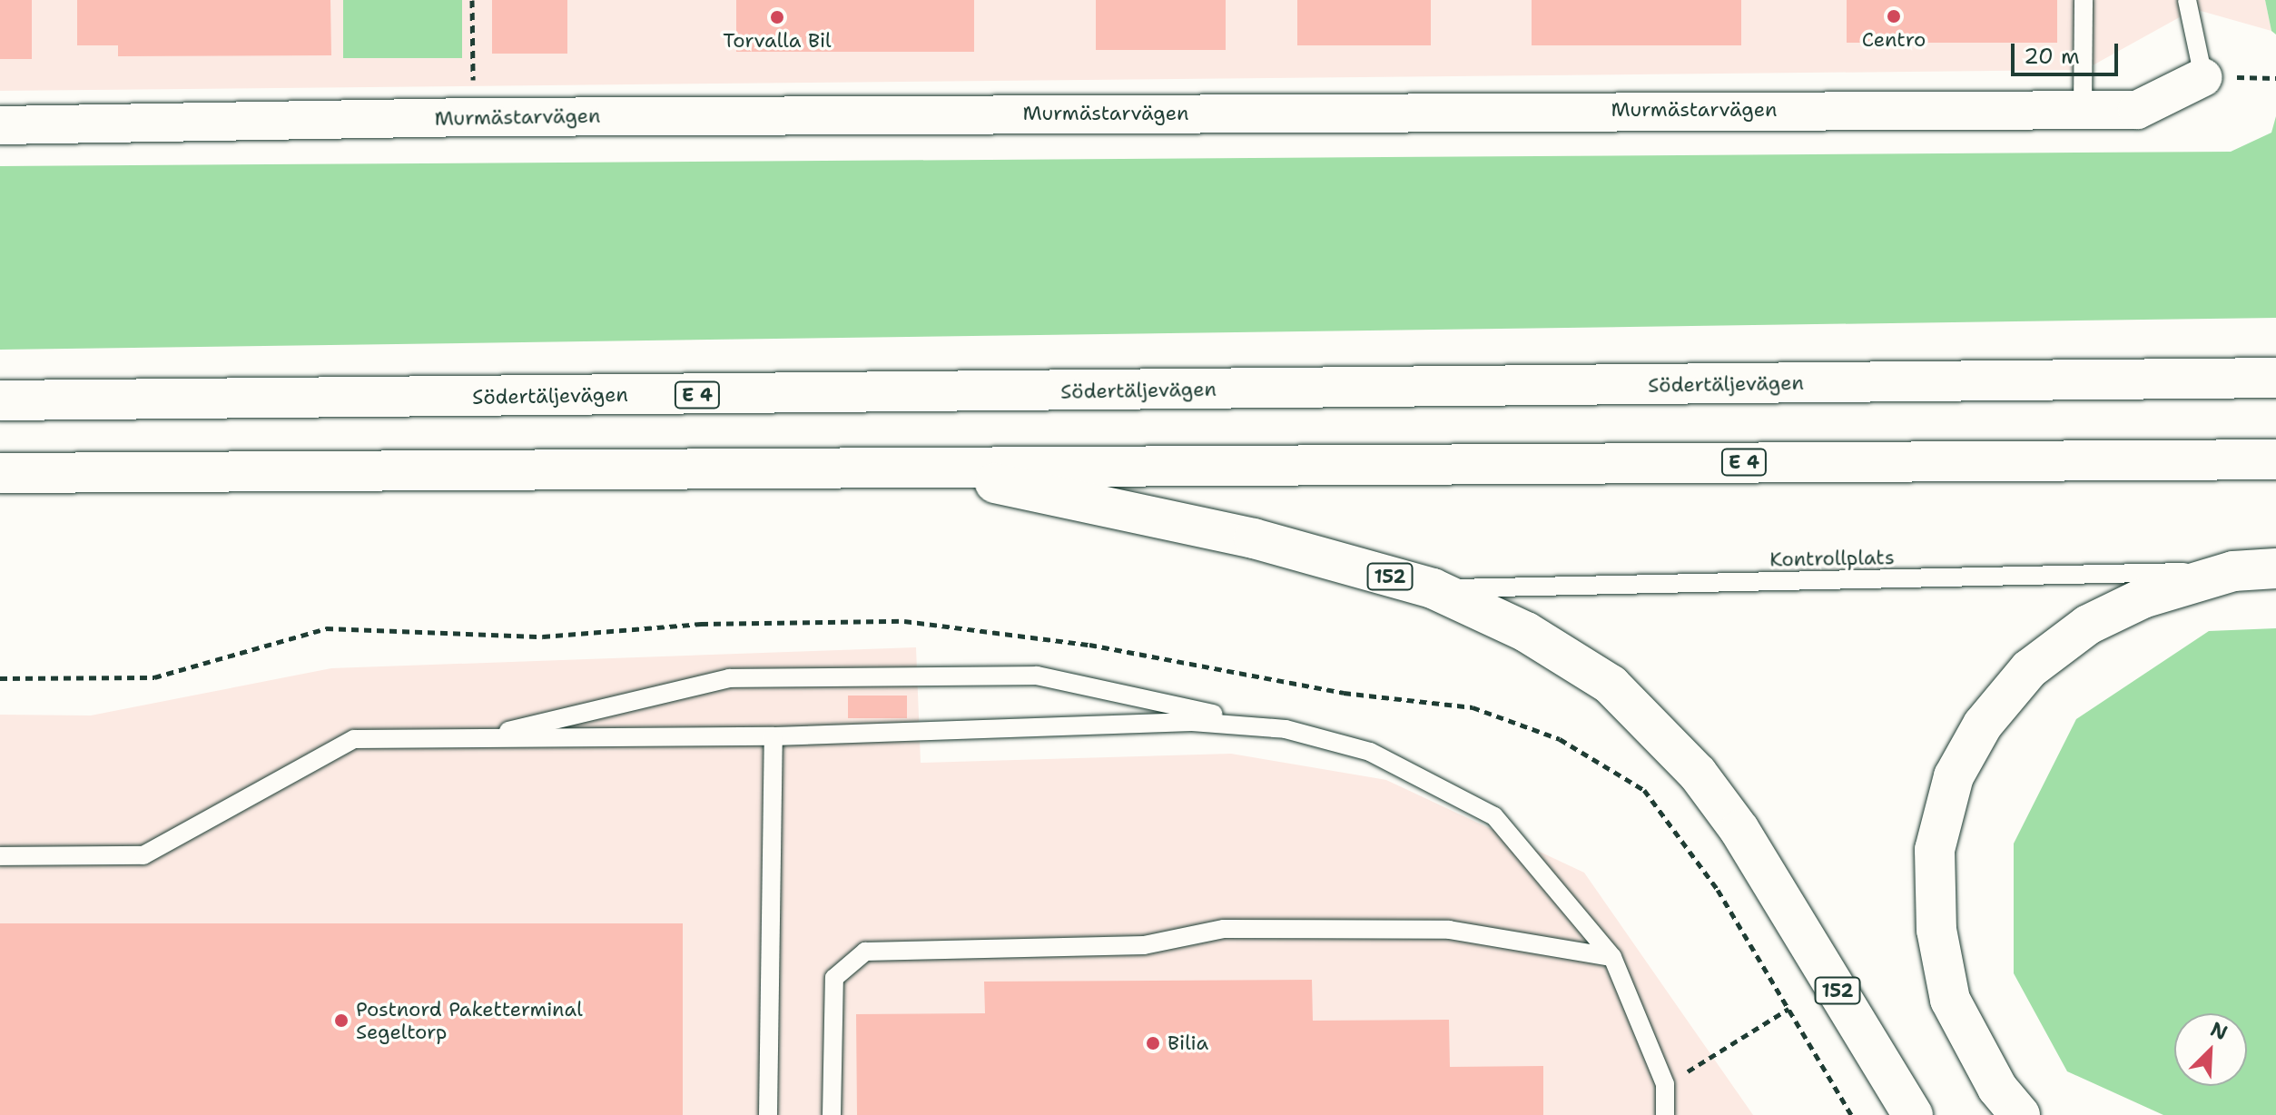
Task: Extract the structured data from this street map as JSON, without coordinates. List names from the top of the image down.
{
  "streets": {
    "highway": ["Södertäljevägen", "E 4", "152"],
    "street": ["Murmästarvägen"],
    "lane": ["Kontrollplats"]
  },
  "crossings": [
    ["E 4", "152"],
    ["Kontrollplats", "152"]
  ],
  "places": [
    "Centro",
    "Torvalla Bil",
    "Postnord Paketterminal Segeltorp",
    "Bilia"
  ],
  "scale_bar": "20 m",
  "north": "top right"
}
